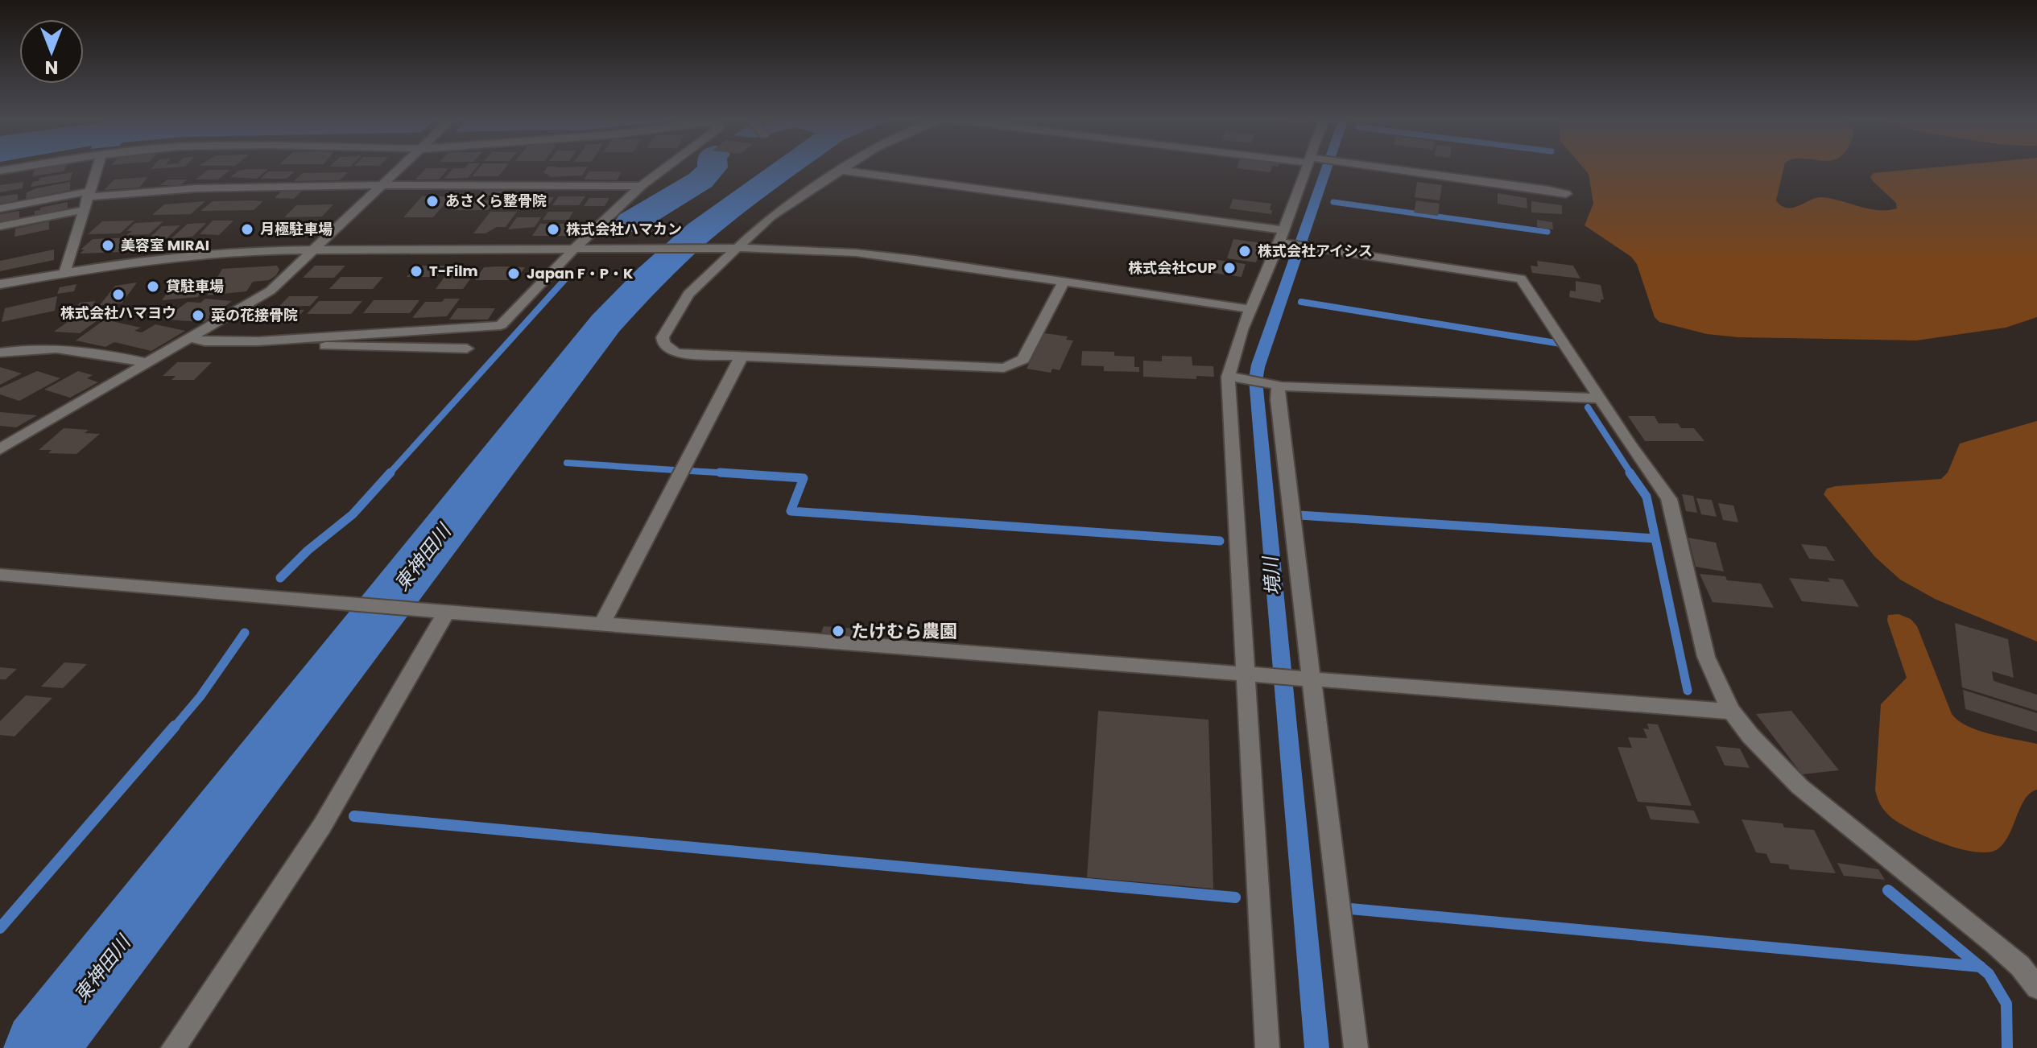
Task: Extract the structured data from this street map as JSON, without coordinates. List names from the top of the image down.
{
  "water": ["東神田川", "境川"],
  "places": [
    "あさくら整骨院",
    "月極駐車場",
    "株式会社ハマカン",
    "美容室 MIRAI",
    "株式会社アイシス",
    "株式会社CUP",
    "T-Film",
    "Japan F・P・K",
    "貸駐車場",
    "株式会社ハマヨウ",
    "菜の花接骨院",
    "たけむら農園"
  ],
  "north": "bottom"
}
